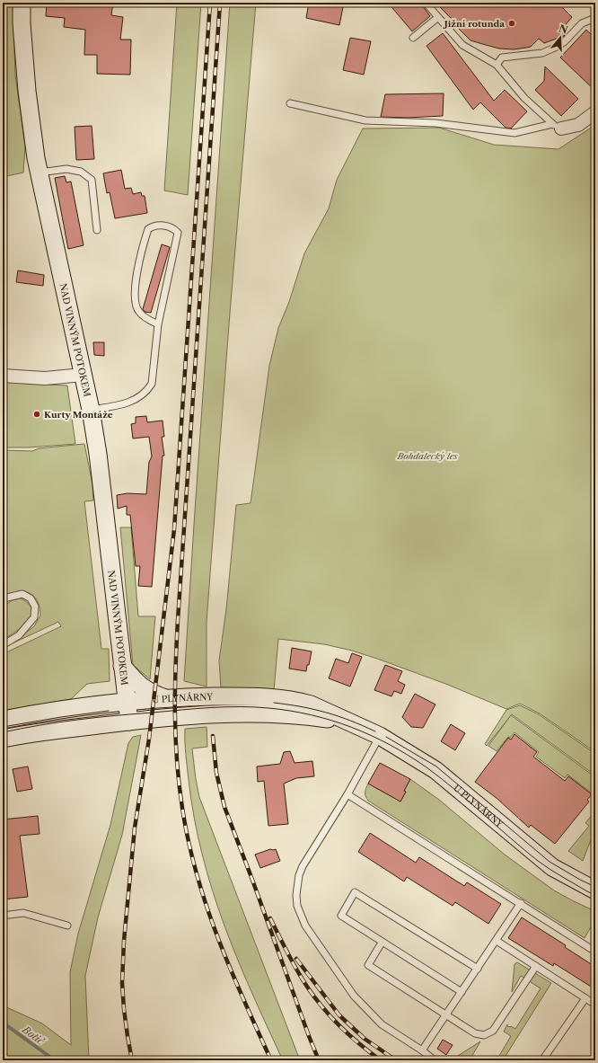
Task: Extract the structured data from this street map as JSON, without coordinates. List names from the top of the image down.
{
  "streets": {
    "street": ["NAD VINNÝM POTOKEM", "U PLYNÁRNY"]
  },
  "crossings": [
    ["NAD VINNÝM POTOKEM", "U PLYNÁRNY"]
  ],
  "water": ["Botič"],
  "parks": ["Bohdalecký les"],
  "places": ["Jižní rotunda", "Kurty Montáže"],
  "north": "top"
}
